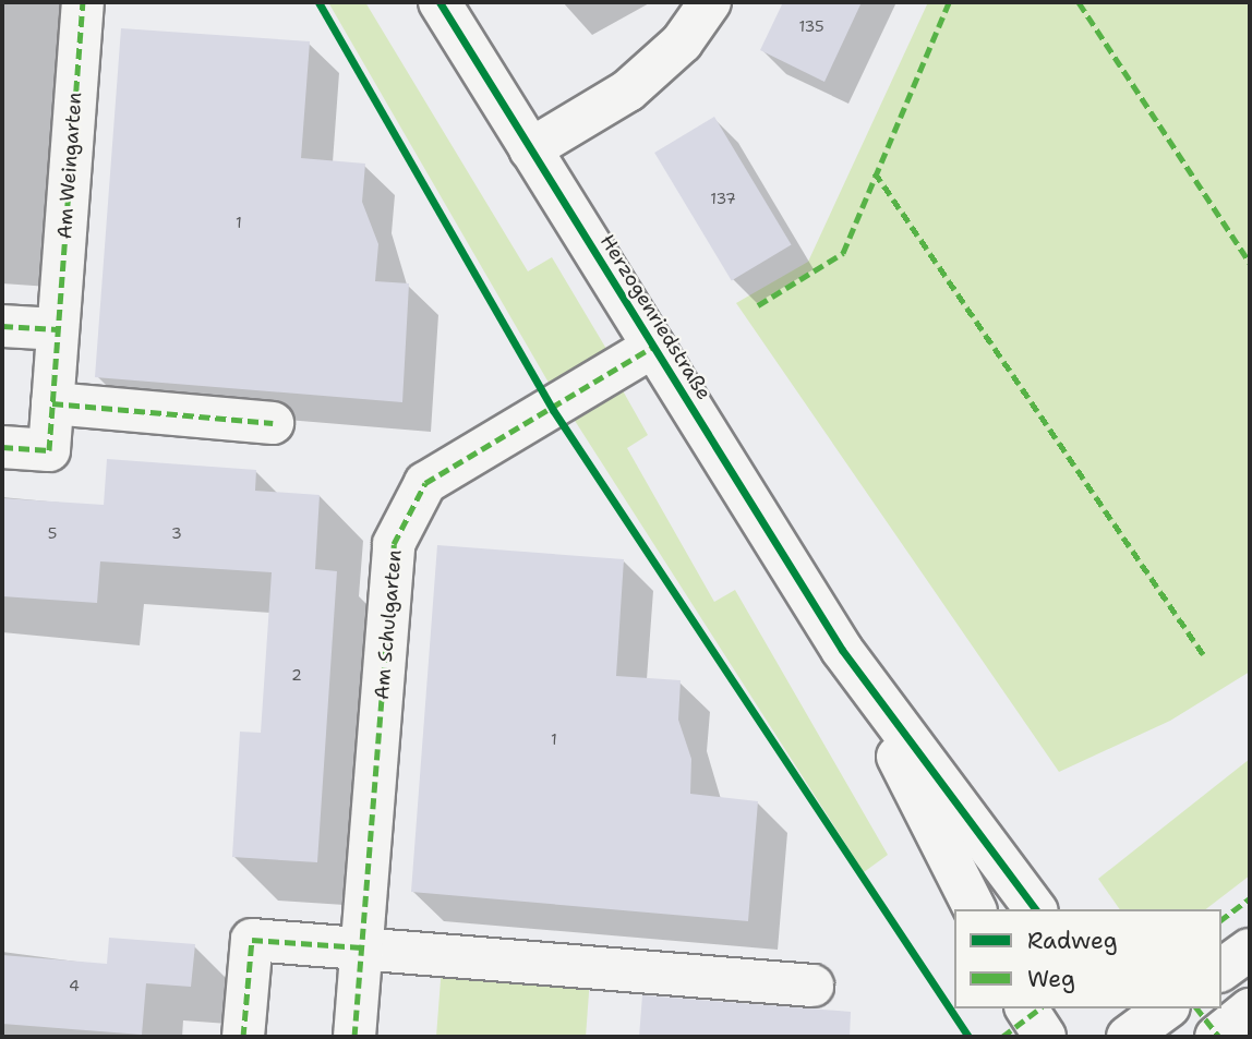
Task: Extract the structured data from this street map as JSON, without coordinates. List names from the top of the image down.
{
  "streets": {
    "street": ["Am Weingarten", "Herzogenriedstraße", "Am Schulgarten"]
  },
  "crossings": [
    ["Herzogenriedstraße", "Am Schulgarten"]
  ],
  "house_numbers": [
    "135",
    "137",
    "1",
    "5",
    "3",
    "2",
    "1",
    "4"
  ],
  "legend": ["Radweg", "Weg"]
}
